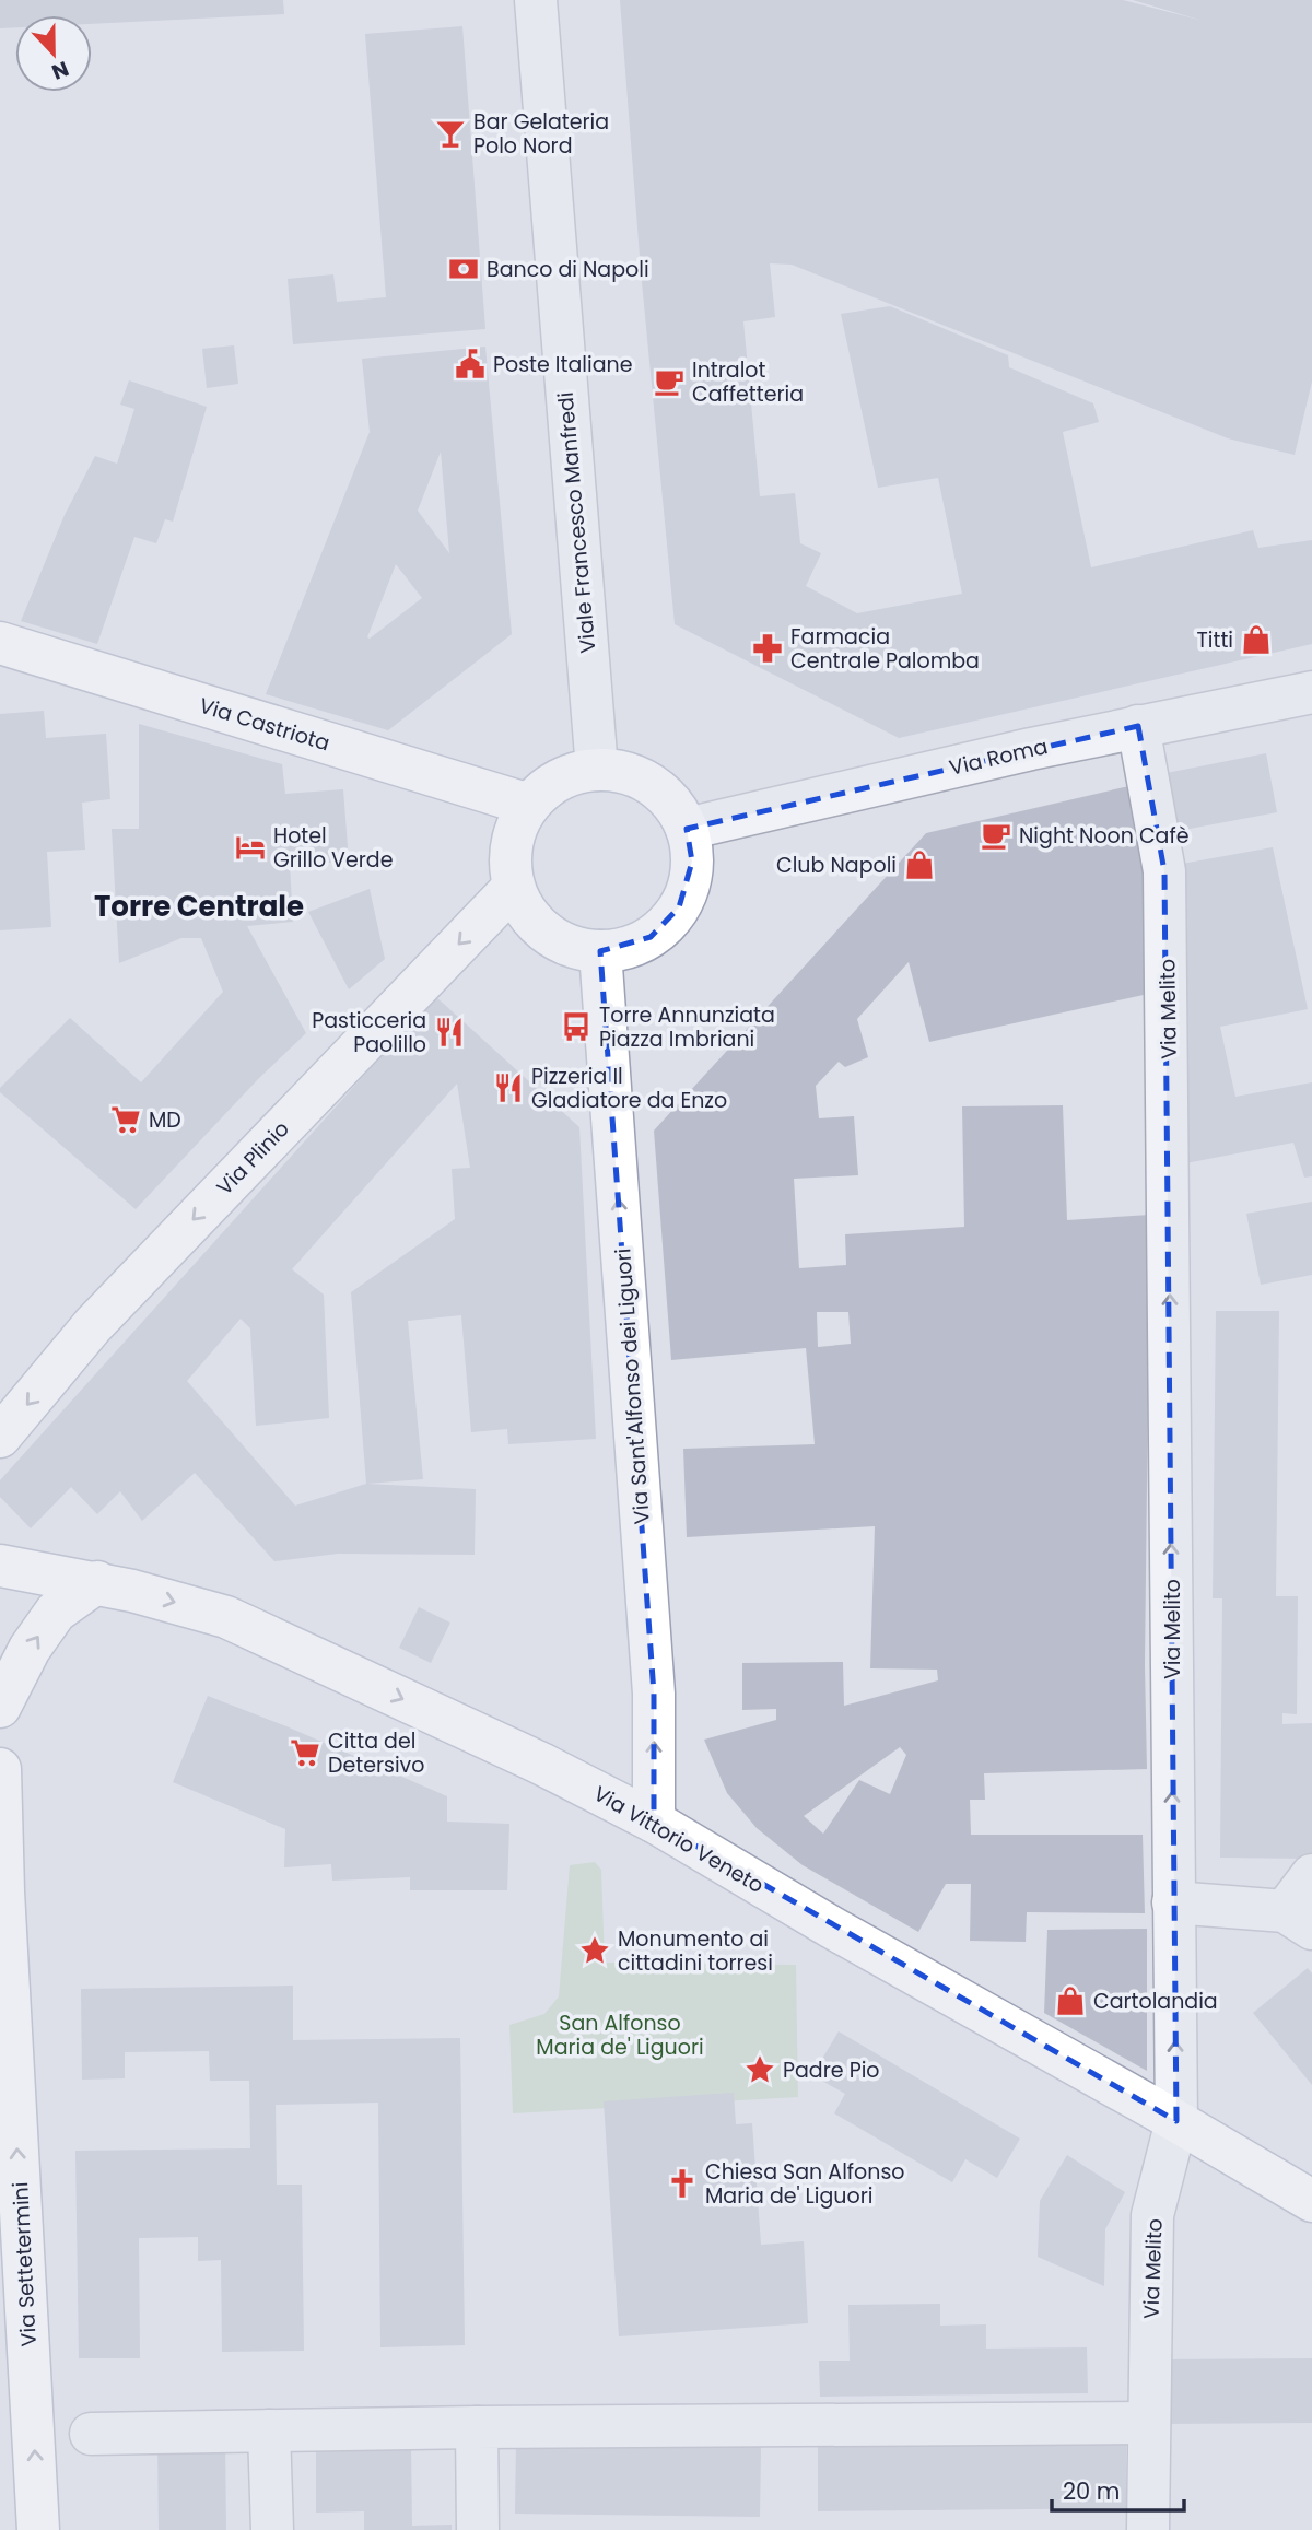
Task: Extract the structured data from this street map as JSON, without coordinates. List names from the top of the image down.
{
  "streets": {
    "main road": [
      "Via Castriota",
      "Via Plinio",
      "Via Sant'Alfonso dei Liguori",
      "Via Vittorio Veneto",
      "Via Settetermini"
    ],
    "street": ["Viale Francesco Manfredi", "Via Roma", "Via Melito"]
  },
  "crossings": [
    ["Viale Francesco Manfredi", "Via Castriota"],
    ["Viale Francesco Manfredi", "Via Roma"],
    ["Viale Francesco Manfredi", "Via Plinio"],
    ["Viale Francesco Manfredi", "Via Sant'Alfonso dei Liguori"],
    ["Via Castriota", "Via Roma"],
    ["Via Castriota", "Via Plinio"],
    ["Via Castriota", "Via Sant'Alfonso dei Liguori"],
    ["Via Roma", "Via Melito"],
    ["Via Roma", "Via Plinio"],
    ["Via Roma", "Via Sant'Alfonso dei Liguori"],
    ["Via Melito", "Via Vittorio Veneto"],
    ["Via Plinio", "Via Sant'Alfonso dei Liguori"],
    ["Via Sant'Alfonso dei Liguori", "Via Vittorio Veneto"]
  ],
  "one_way": [
    "Via Melito",
    "Via Plinio",
    "Via Sant'Alfonso dei Liguori",
    "Via Vittorio Veneto",
    "Via Settetermini"
  ],
  "districts": ["Torre Centrale"],
  "parks": ["San Alfonso Maria de' Liguori"],
  "places": {
    "bar": ["Bar Gelateria Polo Nord"],
    "bank": ["Banco di Napoli"],
    "public building": ["Poste Italiane"],
    "cafe": ["Intralot Caffetteria", "Night Noon Cafè"],
    "shop": ["Titti", "Club Napoli", "Cartolandia"],
    "pharmacy": ["Farmacia Centrale Palomba"],
    "hotel": ["Hotel Grillo Verde"],
    "bus stop": ["Torre Annunziata Piazza Imbriani"],
    "restaurant": ["Pasticceria Paolillo", "Pizzeria Il Gladiatore da Enzo"],
    "supermarket": ["MD", "Citta del Detersivo"],
    "place": ["Monumento ai cittadini torresi", "Padre Pio"],
    "church": ["Chiesa San Alfonso Maria de' Liguori"]
  },
  "scale_bar": "20 m",
  "north": "bottom"
}
